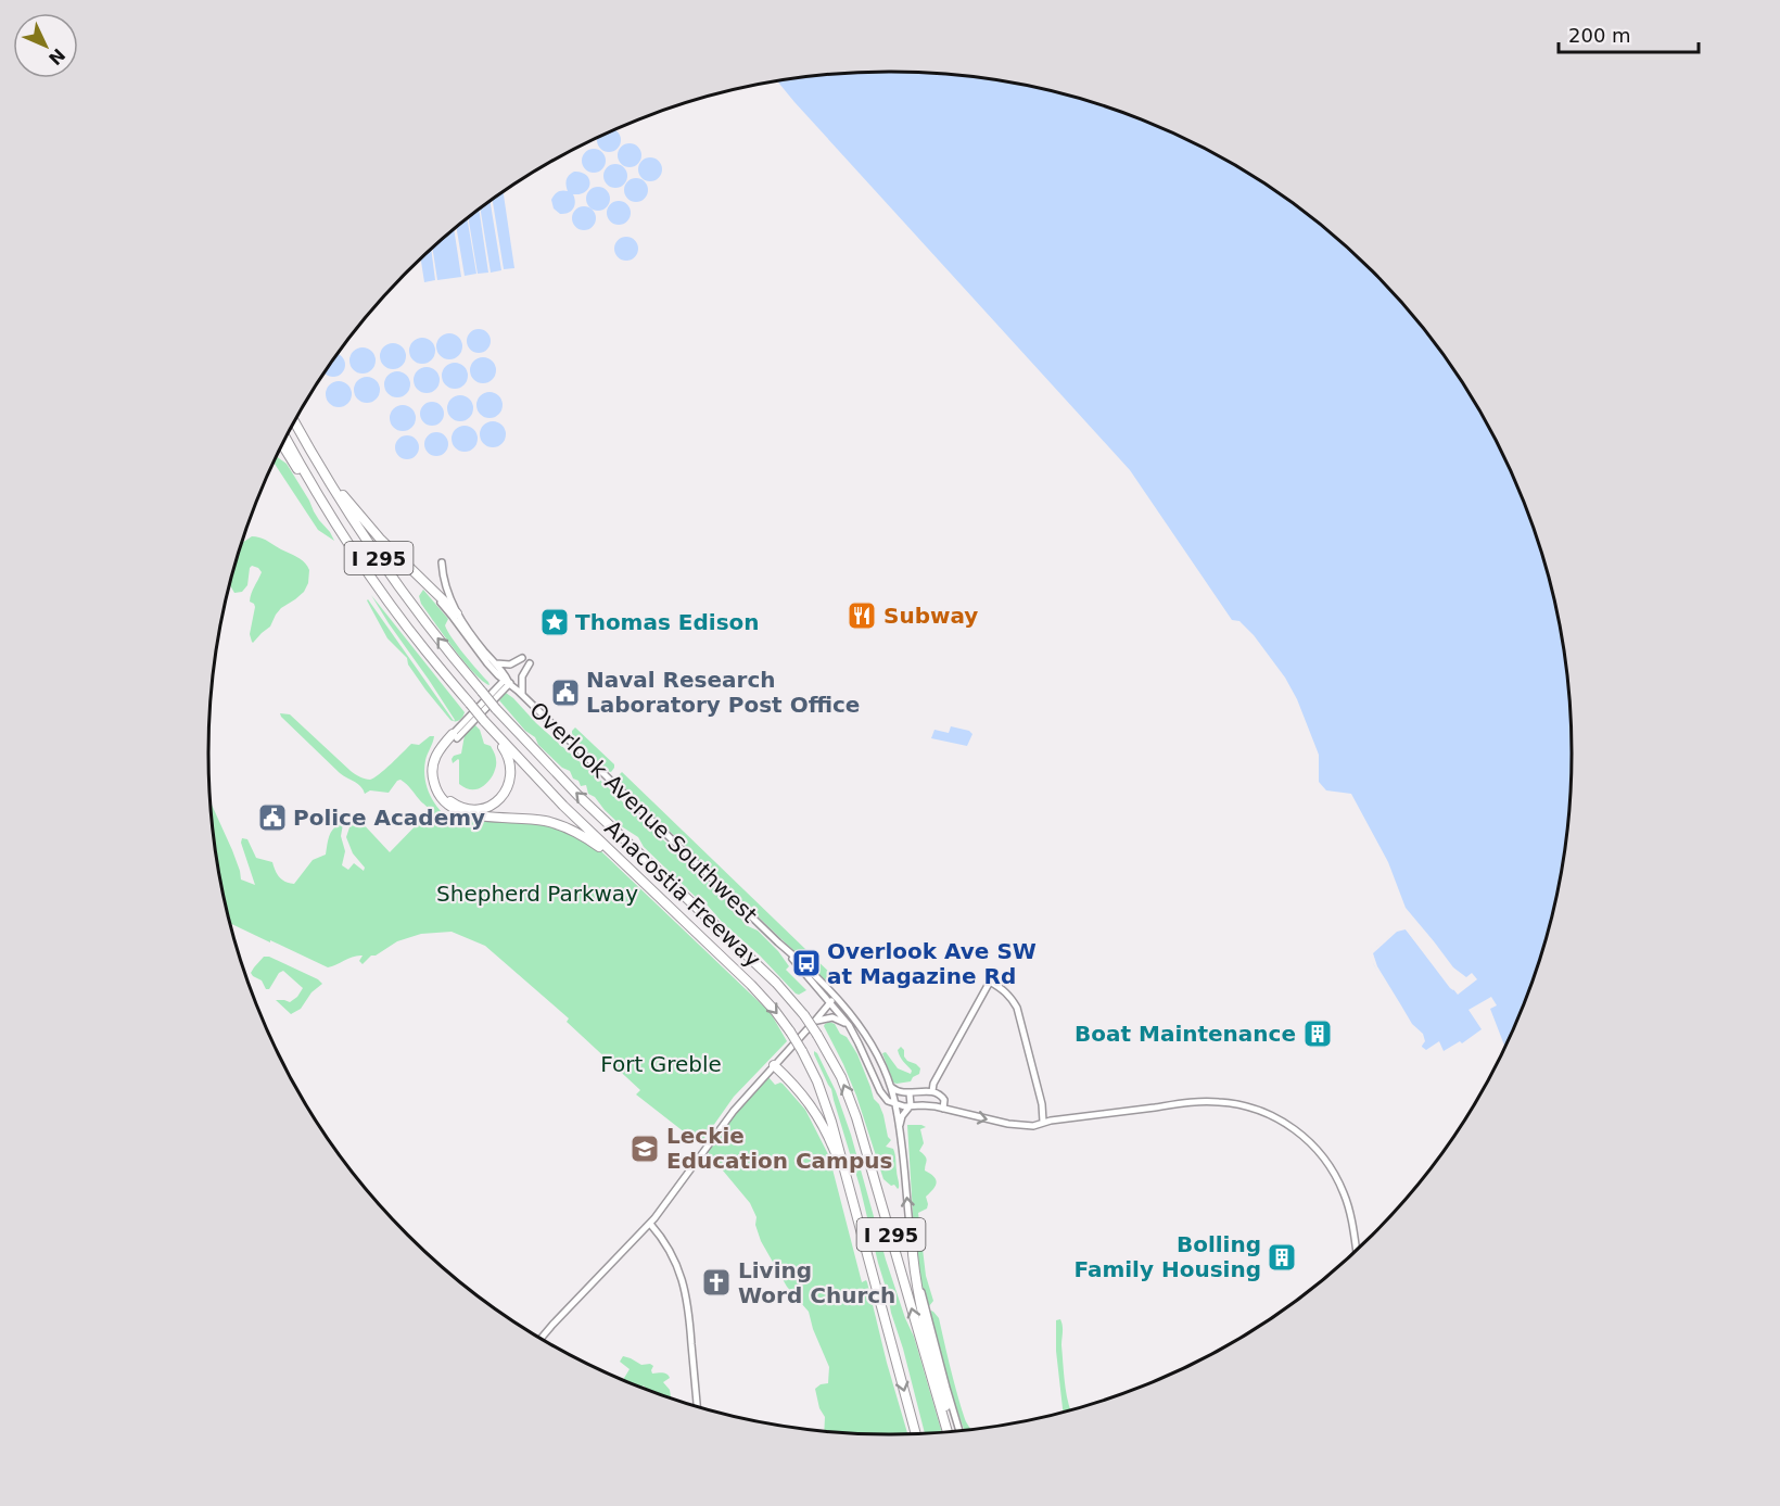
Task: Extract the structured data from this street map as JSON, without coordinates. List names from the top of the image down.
{
  "streets": {
    "highway": ["I 295", "Anacostia Freeway"],
    "street": ["Overlook Avenue Southwest"]
  },
  "parks": ["Shepherd Parkway", "Fort Greble"],
  "places": {
    "restaurant": ["Subway"],
    "place": ["Thomas Edison"],
    "public building": ["Naval Research Laboratory Post Office", "Police Academy"],
    "bus stop": ["Overlook Ave SW at Magazine Rd"],
    "building": ["Boat Maintenance", "Bolling Family Housing"],
    "school or university": ["Leckie Education Campus"],
    "church": ["Living Word Church"]
  },
  "scale_bar": "200 m",
  "north": "bottom right"
}
